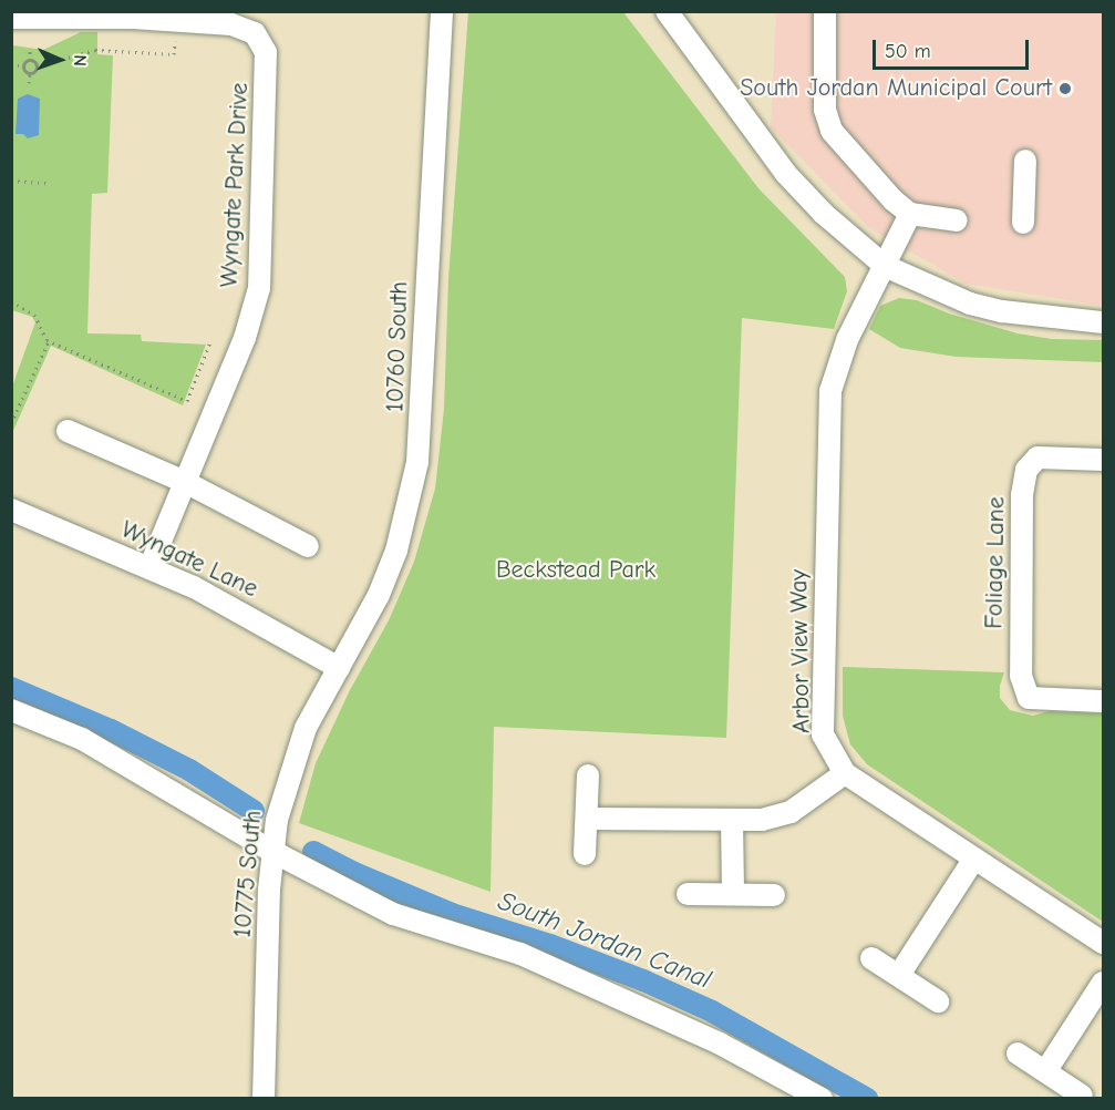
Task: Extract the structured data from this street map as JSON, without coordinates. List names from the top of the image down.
{
  "streets": {
    "street": [
      "Wyngate Park Drive",
      "10760 South",
      "Wyngate Lane",
      "Foliage Lane",
      "Arbor View Way",
      "10775 South"
    ]
  },
  "crossings": [
    ["Wyngate Park Drive", "Wyngate Lane"],
    ["10760 South", "Wyngate Lane"],
    ["10760 South", "10775 South"],
    ["Wyngate Lane", "10775 South"]
  ],
  "water": ["South Jordan Canal"],
  "parks": ["Beckstead Park"],
  "places": ["South Jordan Municipal Court"],
  "scale_bar": "50 m",
  "north": "right"
}
